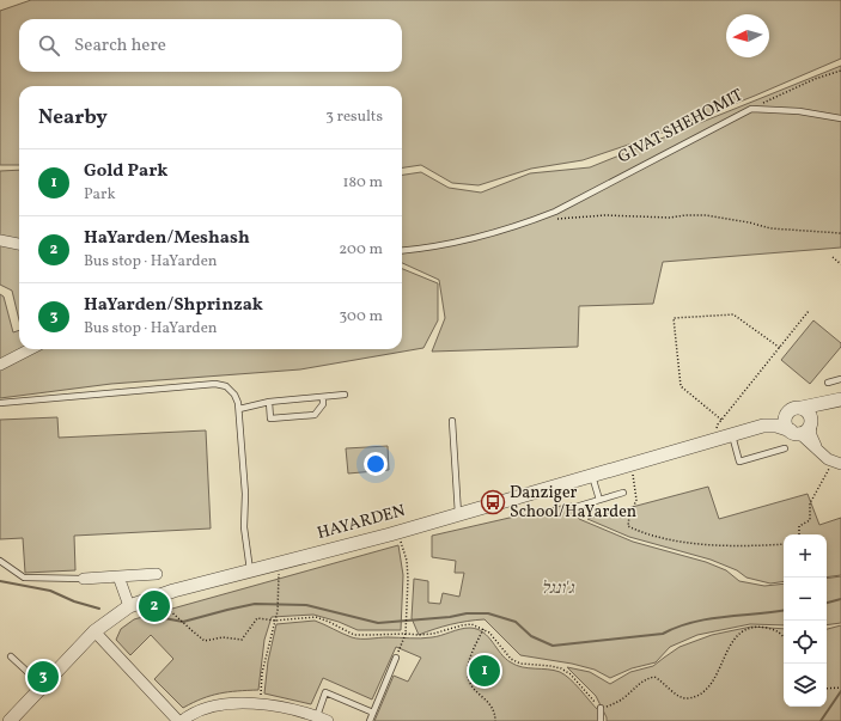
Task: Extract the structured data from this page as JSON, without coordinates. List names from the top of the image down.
{
  "streets": {
    "street": ["HAYARDEN"],
    "lane": ["GIVAT SHEHOMIT"]
  },
  "parks": ["ג'ונגל"],
  "places": {
    "bus stop": ["Danziger School/HaYarden"]
  },
  "north": "left",
  "page": {
    "search": "Search here",
    "heading": ["Nearby", "3 results"],
    "list": [
      {
        "mark": "1",
        "name": "Gold Park",
        "note": "Park",
        "value": "180 m"
      },
      {
        "mark": "2",
        "name": "HaYarden/Meshash",
        "note": "Bus stop · HaYarden",
        "value": "200 m"
      },
      {
        "mark": "3",
        "name": "HaYarden/Shprinzak",
        "note": "Bus stop · HaYarden",
        "value": "300 m"
      }
    ],
    "map_buttons": ["+", "−"],
    "pins": ["2", "1", "3"]
  }
}
